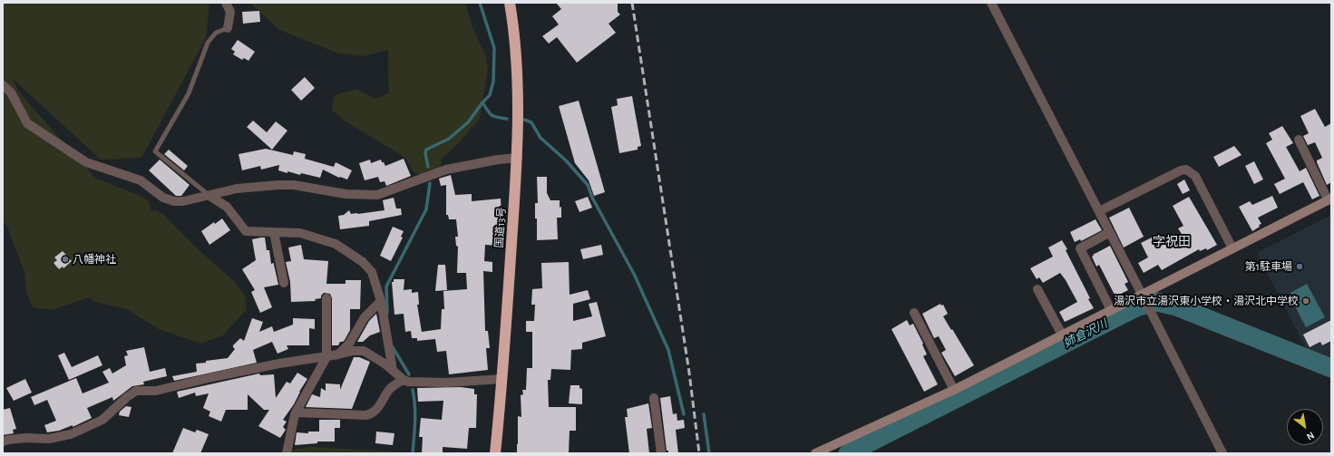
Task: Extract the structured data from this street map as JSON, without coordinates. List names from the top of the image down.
{
  "streets": {
    "highway": ["国道13号"]
  },
  "districts": ["字祝田"],
  "water": ["姉倉沢川"],
  "places": ["八幡神社", "第1駐車場", "湯沢市立湯沢東小学校・湯沢北中学校"],
  "north": "bottom right"
}
